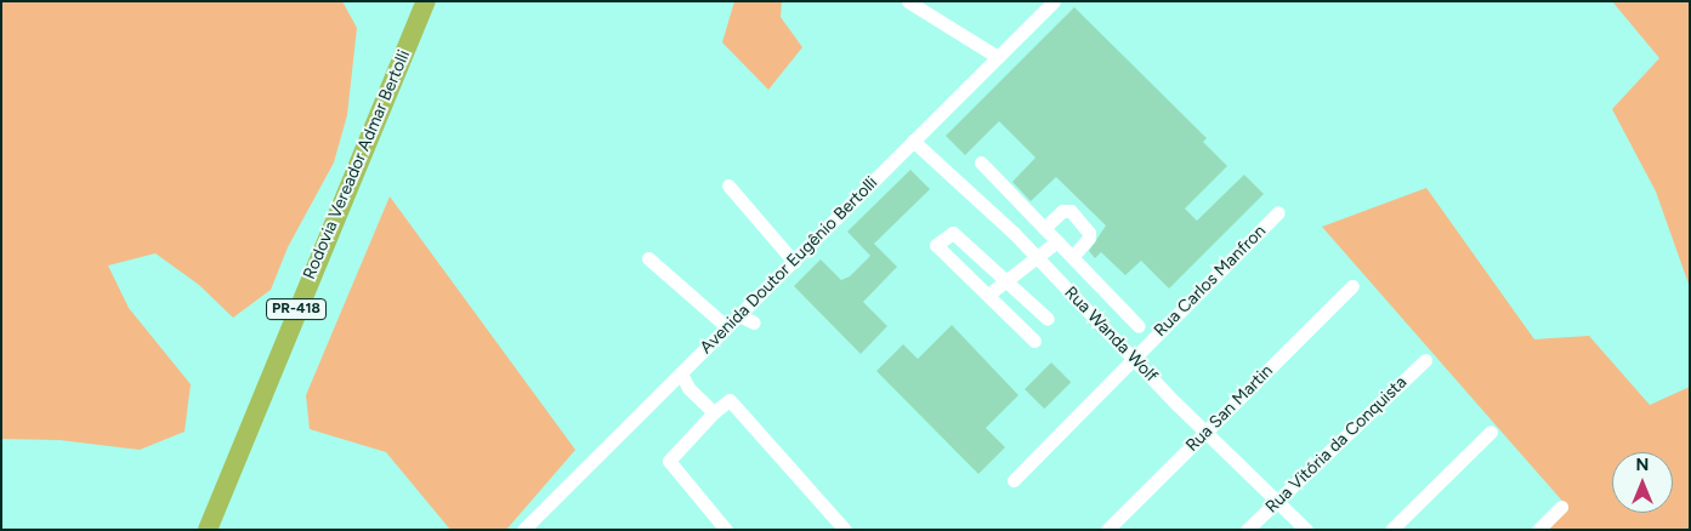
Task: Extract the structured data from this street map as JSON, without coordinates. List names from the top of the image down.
{
  "streets": {
    "highway": ["Rodovia Vereador Admar Bertolli", "PR-418"],
    "street": [
      "Avenida Doutor Eugênio Bertolli",
      "Rua Carlos Manfron",
      "Rua Wanda Wolf",
      "Rua San Martin",
      "Rua Vitória da Conquista"
    ]
  },
  "crossings": [
    ["Avenida Doutor Eugênio Bertolli", "Rua Wanda Wolf"],
    ["Rua Carlos Manfron", "Rua Wanda Wolf"],
    ["Rua Wanda Wolf", "Rua San Martin"],
    ["Rua Wanda Wolf", "Rua Vitória da Conquista"]
  ],
  "north": "top"
}
